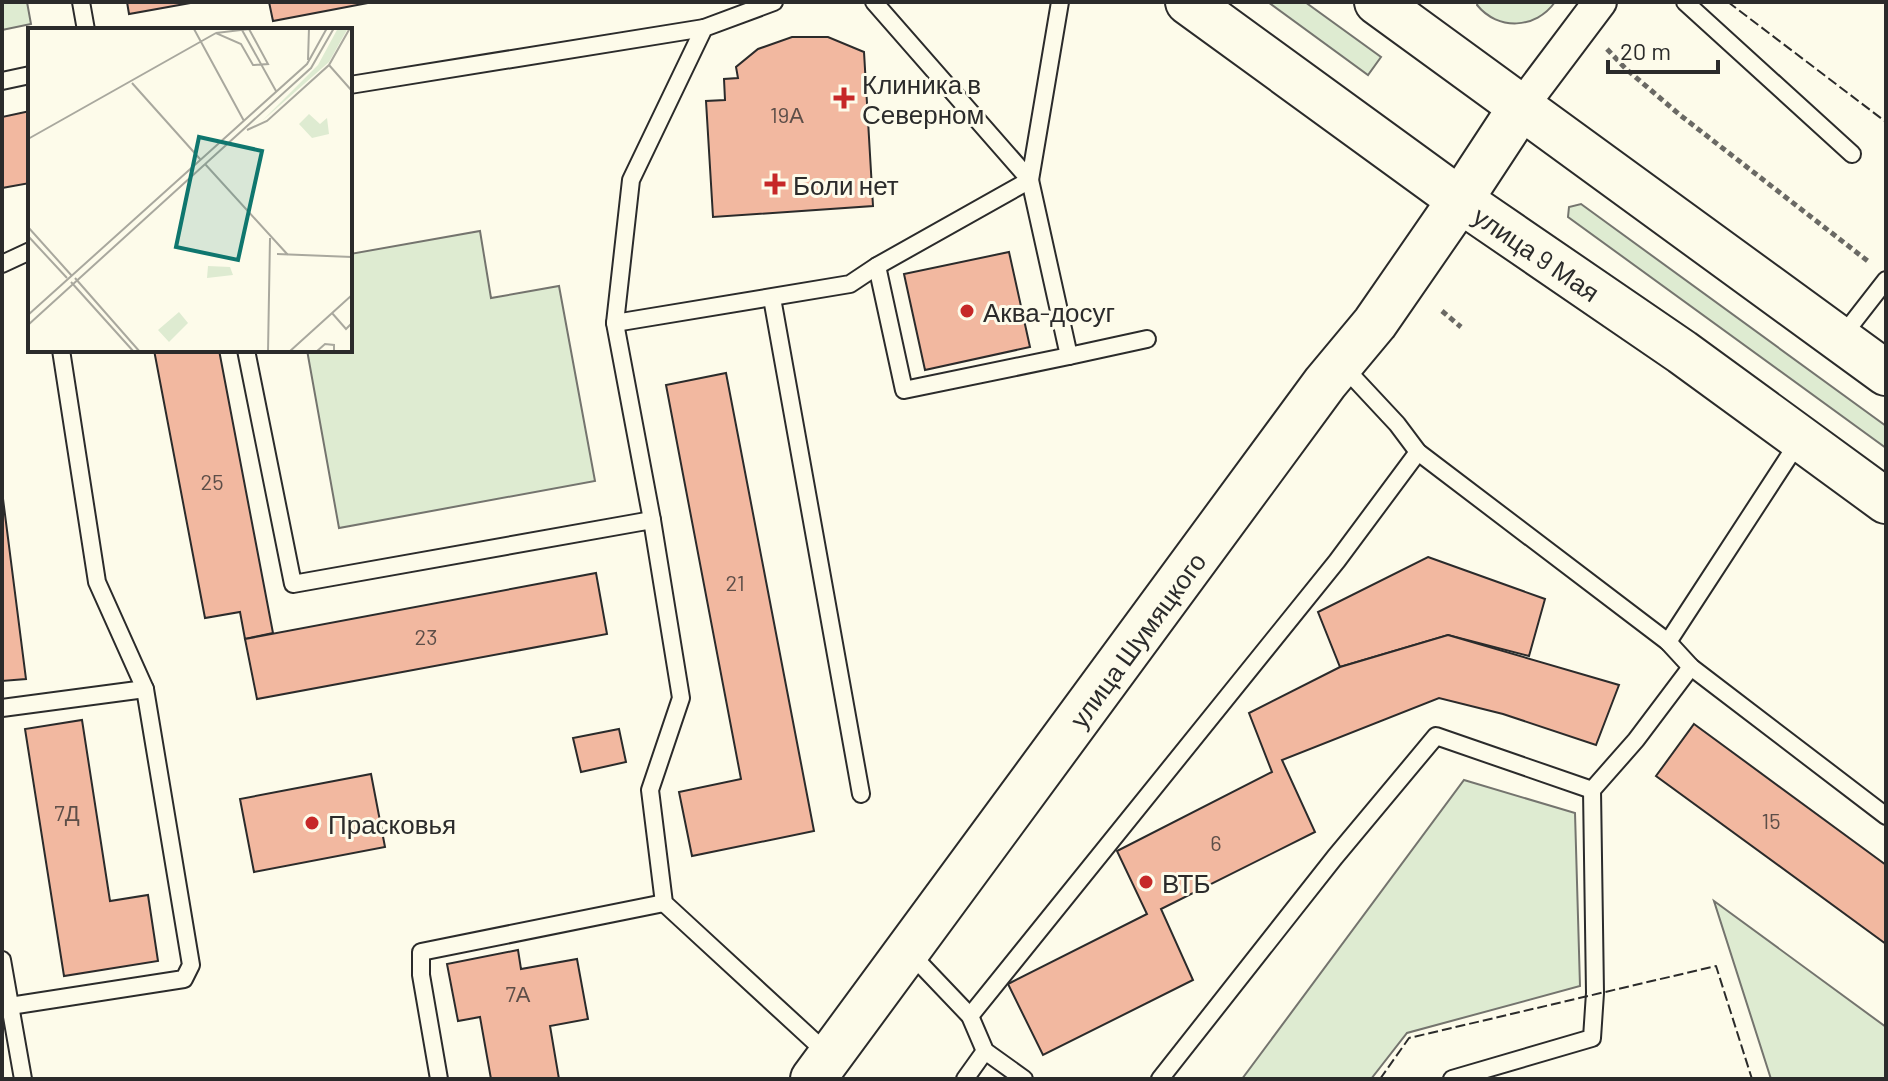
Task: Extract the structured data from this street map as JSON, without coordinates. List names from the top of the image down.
{
  "streets": {
    "main road": ["улица 9 Мая", "улица Шумяцкого"]
  },
  "crossings": [
    ["улица 9 Мая", "улица Шумяцкого"]
  ],
  "places": {
    "health": ["Клиника в Северном", "Боли нет"],
    "other": ["Аква-досуг", "Прасковья", "ВТБ"]
  },
  "house_numbers": [
    "19А",
    "25",
    "21",
    "23",
    "7Д",
    "15",
    "6",
    "7А"
  ],
  "scale_bar": "20 m"
}
